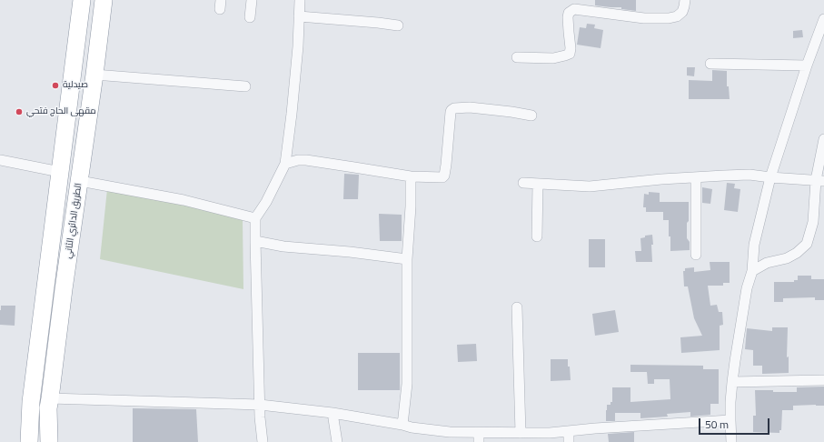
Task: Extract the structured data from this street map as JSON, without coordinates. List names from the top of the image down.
{
  "streets": {
    "highway": ["الطريق الدائري الثاني"]
  },
  "places": ["صيدلية", "مقهى الحاج فتحي"],
  "scale_bar": "50 m"
}
